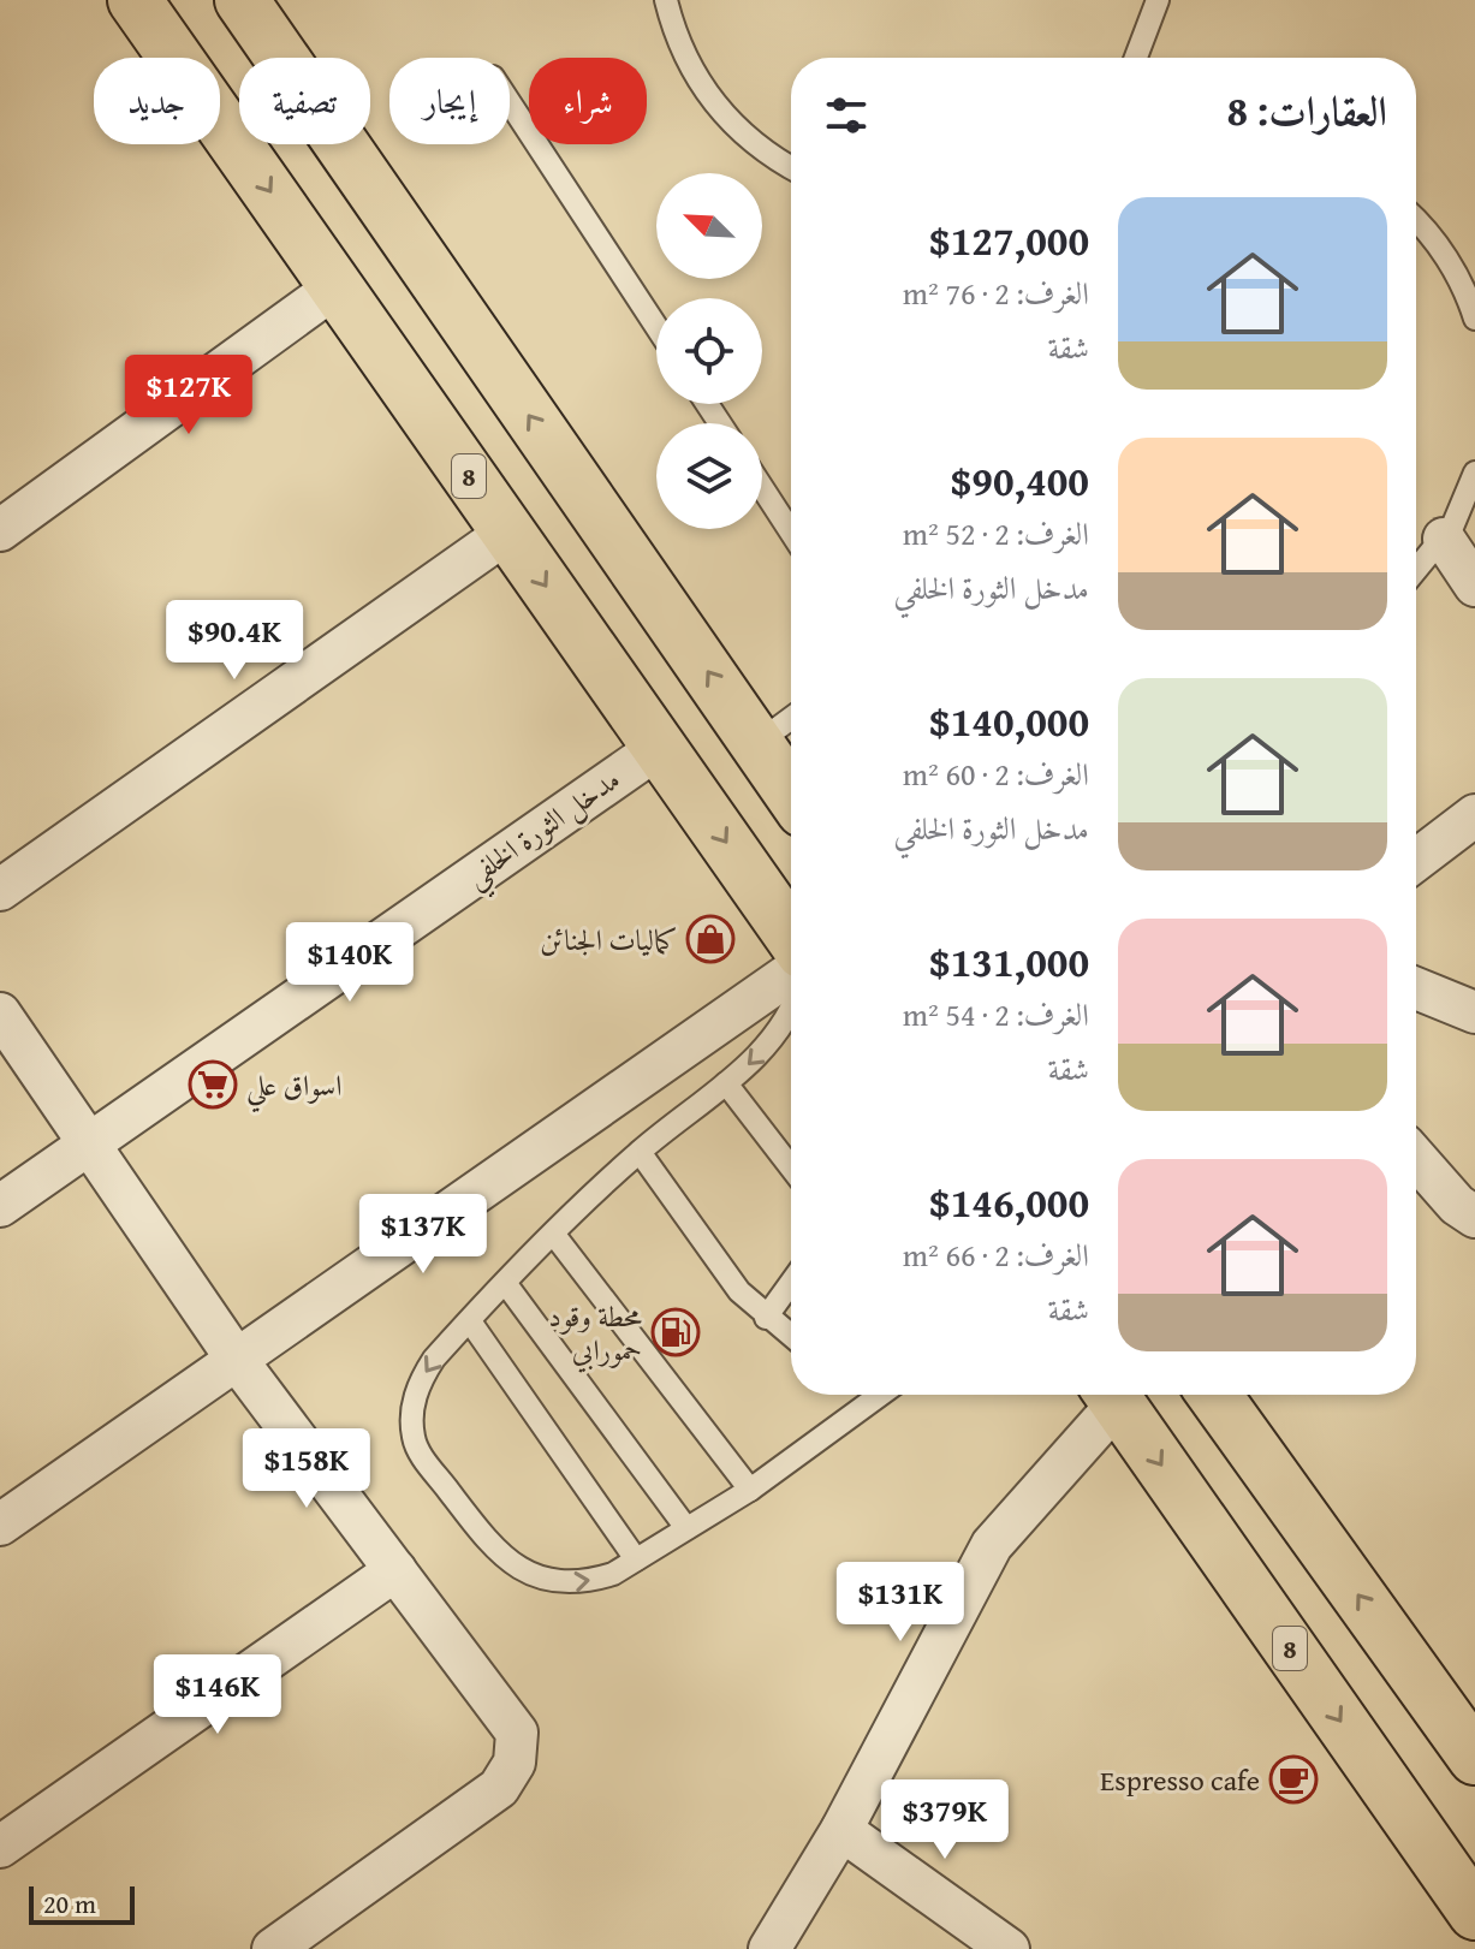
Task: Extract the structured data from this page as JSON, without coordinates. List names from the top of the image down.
{
  "streets": {
    "highway": ["8"],
    "street": ["مدخل الثورة الخلفي"]
  },
  "crossings": [
    ["8", "مدخل الثورة الخلفي"]
  ],
  "places": {
    "shop": ["كماليات الجنائن"],
    "supermarket": ["اسواق علي"],
    "fuel station": ["محطة وقود حمورابي"],
    "cafe": ["Espresso cafe"]
  },
  "scale_bar": "20 m",
  "north": "top left",
  "page": {
    "chip": [
      "شراء",
      "إيجار",
      "تصفية",
      "جديد"
    ],
    "heading": "العقارات: 8",
    "list": [
      {
        "name": "$127,000",
        "note": "الغرف: 2 · 76 m² · شقة"
      },
      {
        "name": "$90,400",
        "note": "الغرف: 2 · 52 m² · مدخل الثورة الخلفي"
      },
      {
        "name": "$140,000",
        "note": "الغرف: 2 · 60 m² · مدخل الثورة الخلفي"
      },
      {
        "name": "$131,000",
        "note": "الغرف: 2 · 54 m² · شقة"
      },
      {
        "name": "$146,000",
        "note": "الغرف: 2 · 66 m² · شقة"
      }
    ],
    "price": [
      "$127K",
      "$90.4K",
      "$140K",
      "$137K",
      "$158K",
      "$131K",
      "$146K",
      "$379K"
    ],
    "scale": "20 m"
  }
}
